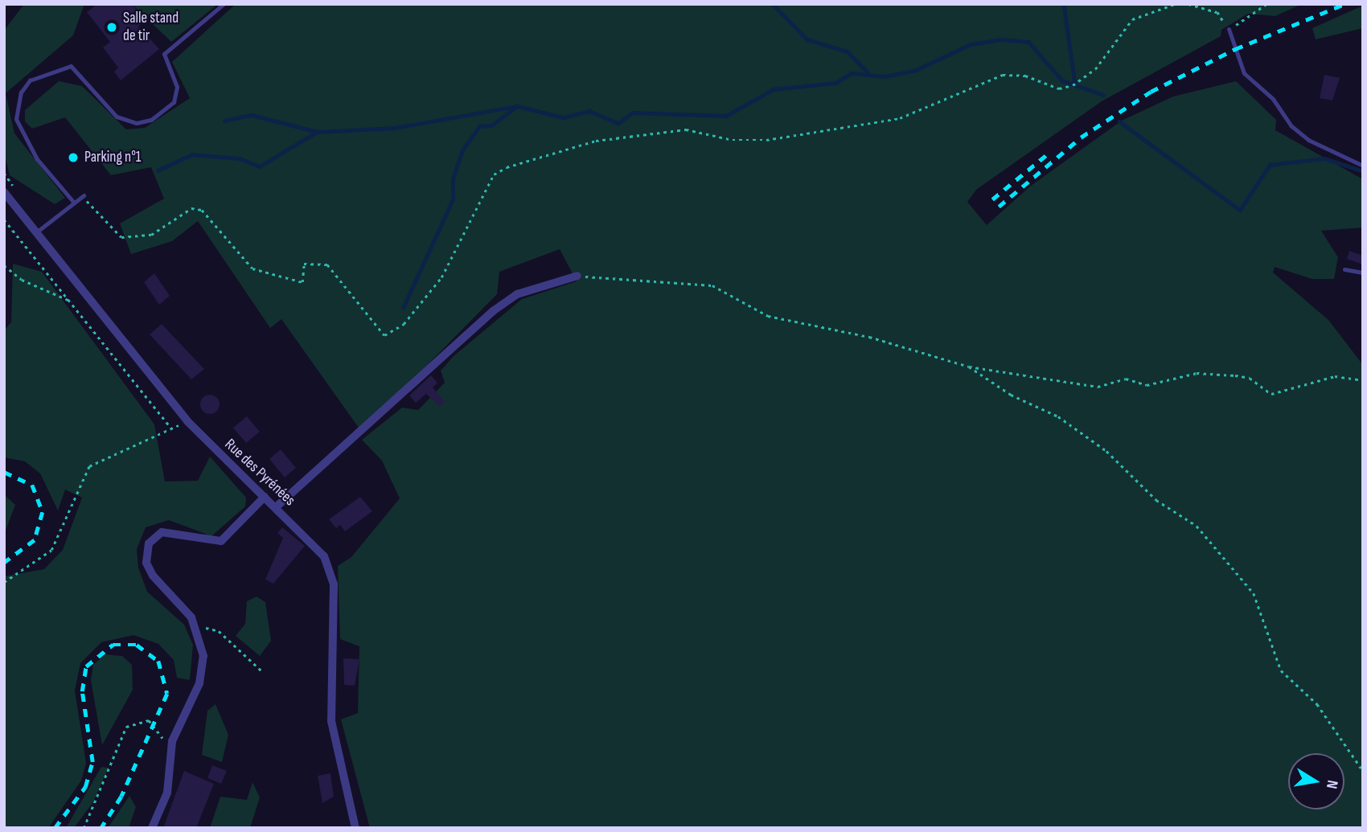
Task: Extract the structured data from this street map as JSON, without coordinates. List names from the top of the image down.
{
  "streets": {
    "street": ["Rue des Pyrénées"]
  },
  "places": ["Salle stand de tir", "Parking n°1"],
  "north": "right"
}
